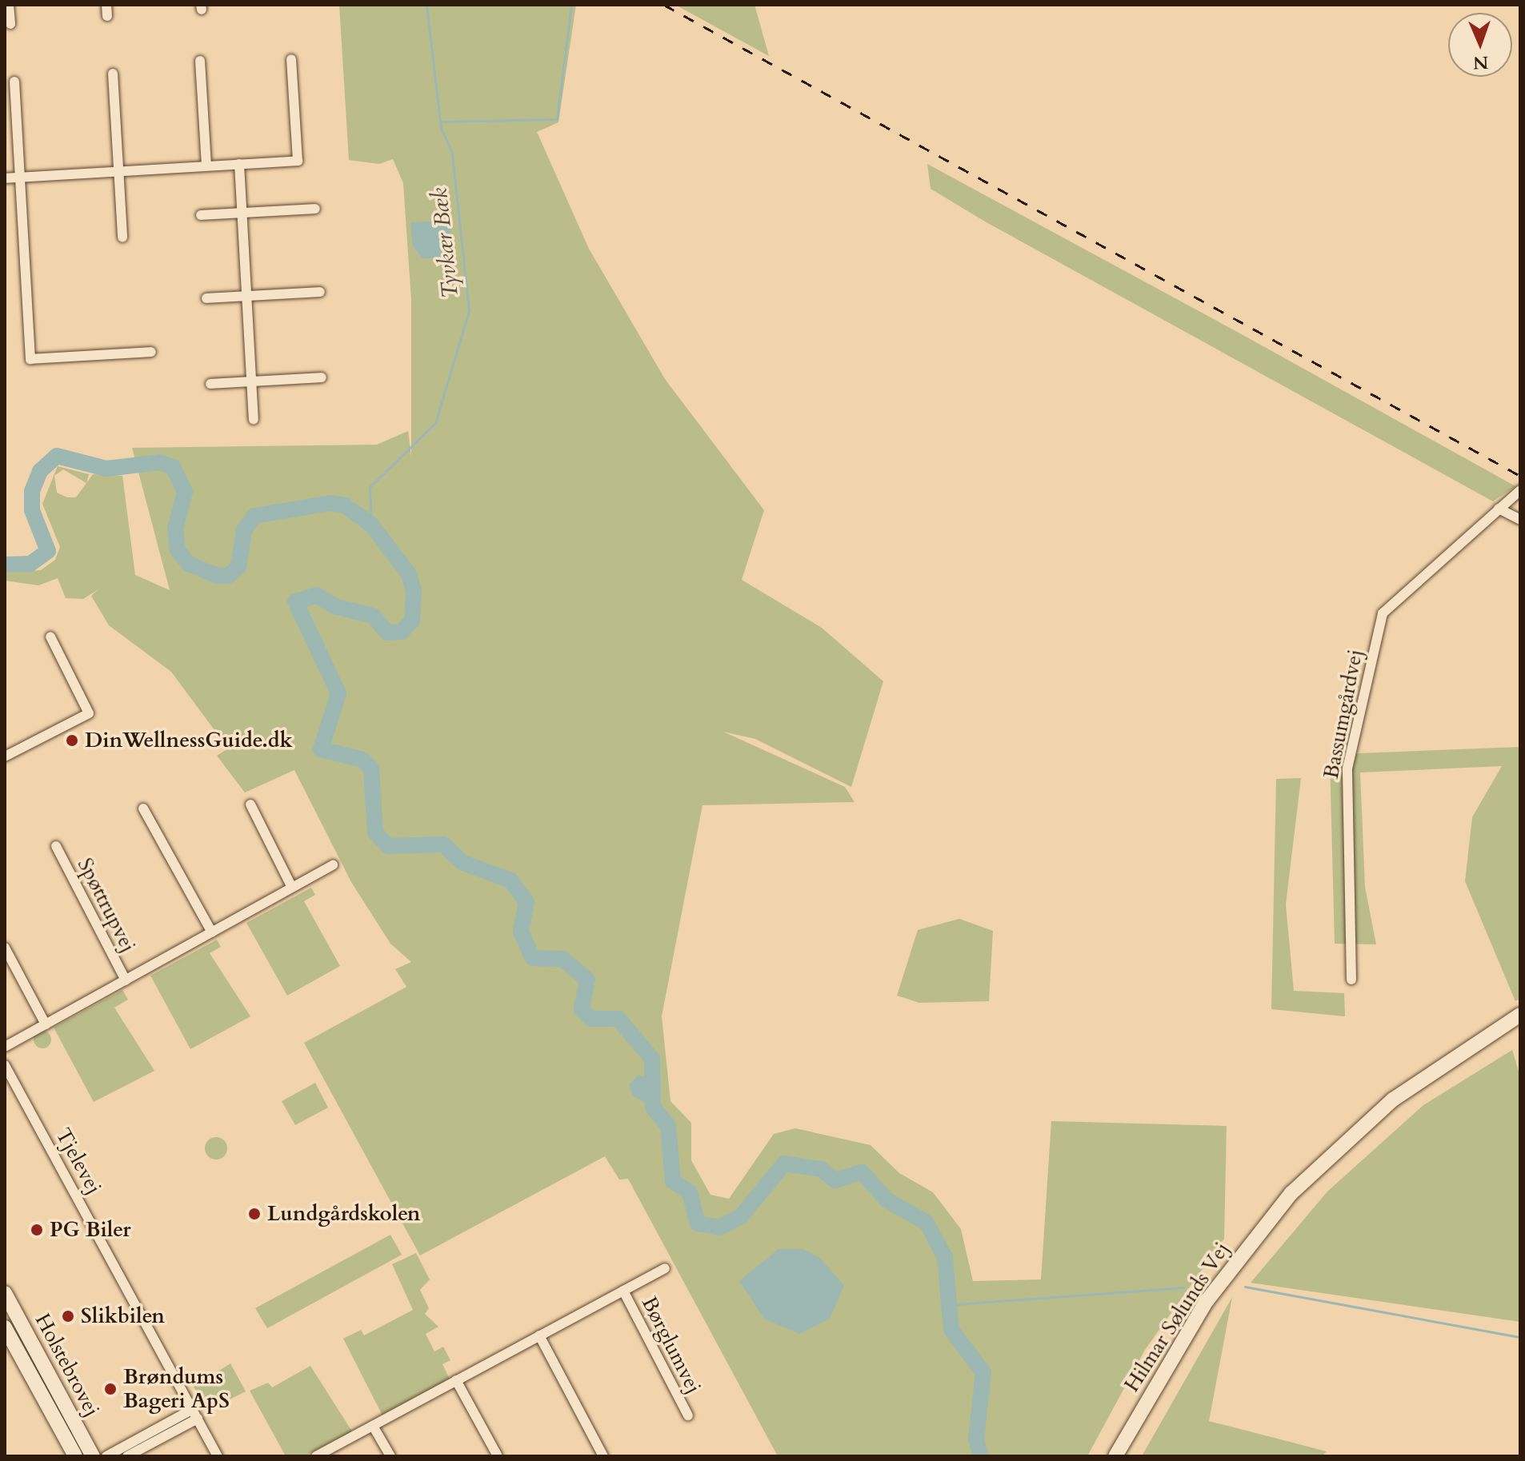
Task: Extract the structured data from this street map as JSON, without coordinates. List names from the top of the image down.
{
  "streets": {
    "street": [
      "Bassumgårdvej",
      "Spøttrupvej",
      "Tjelevej",
      "Hilmar Sølunds Vej",
      "Børglumvej",
      "Holstebrovej"
    ]
  },
  "water": ["Tyvkær Bæk"],
  "places": [
    "DinWellnessGuide.dk",
    "Lundgårdskolen",
    "PG Biler",
    "Slikbilen",
    "Brøndums Bageri ApS"
  ],
  "north": "bottom"
}
